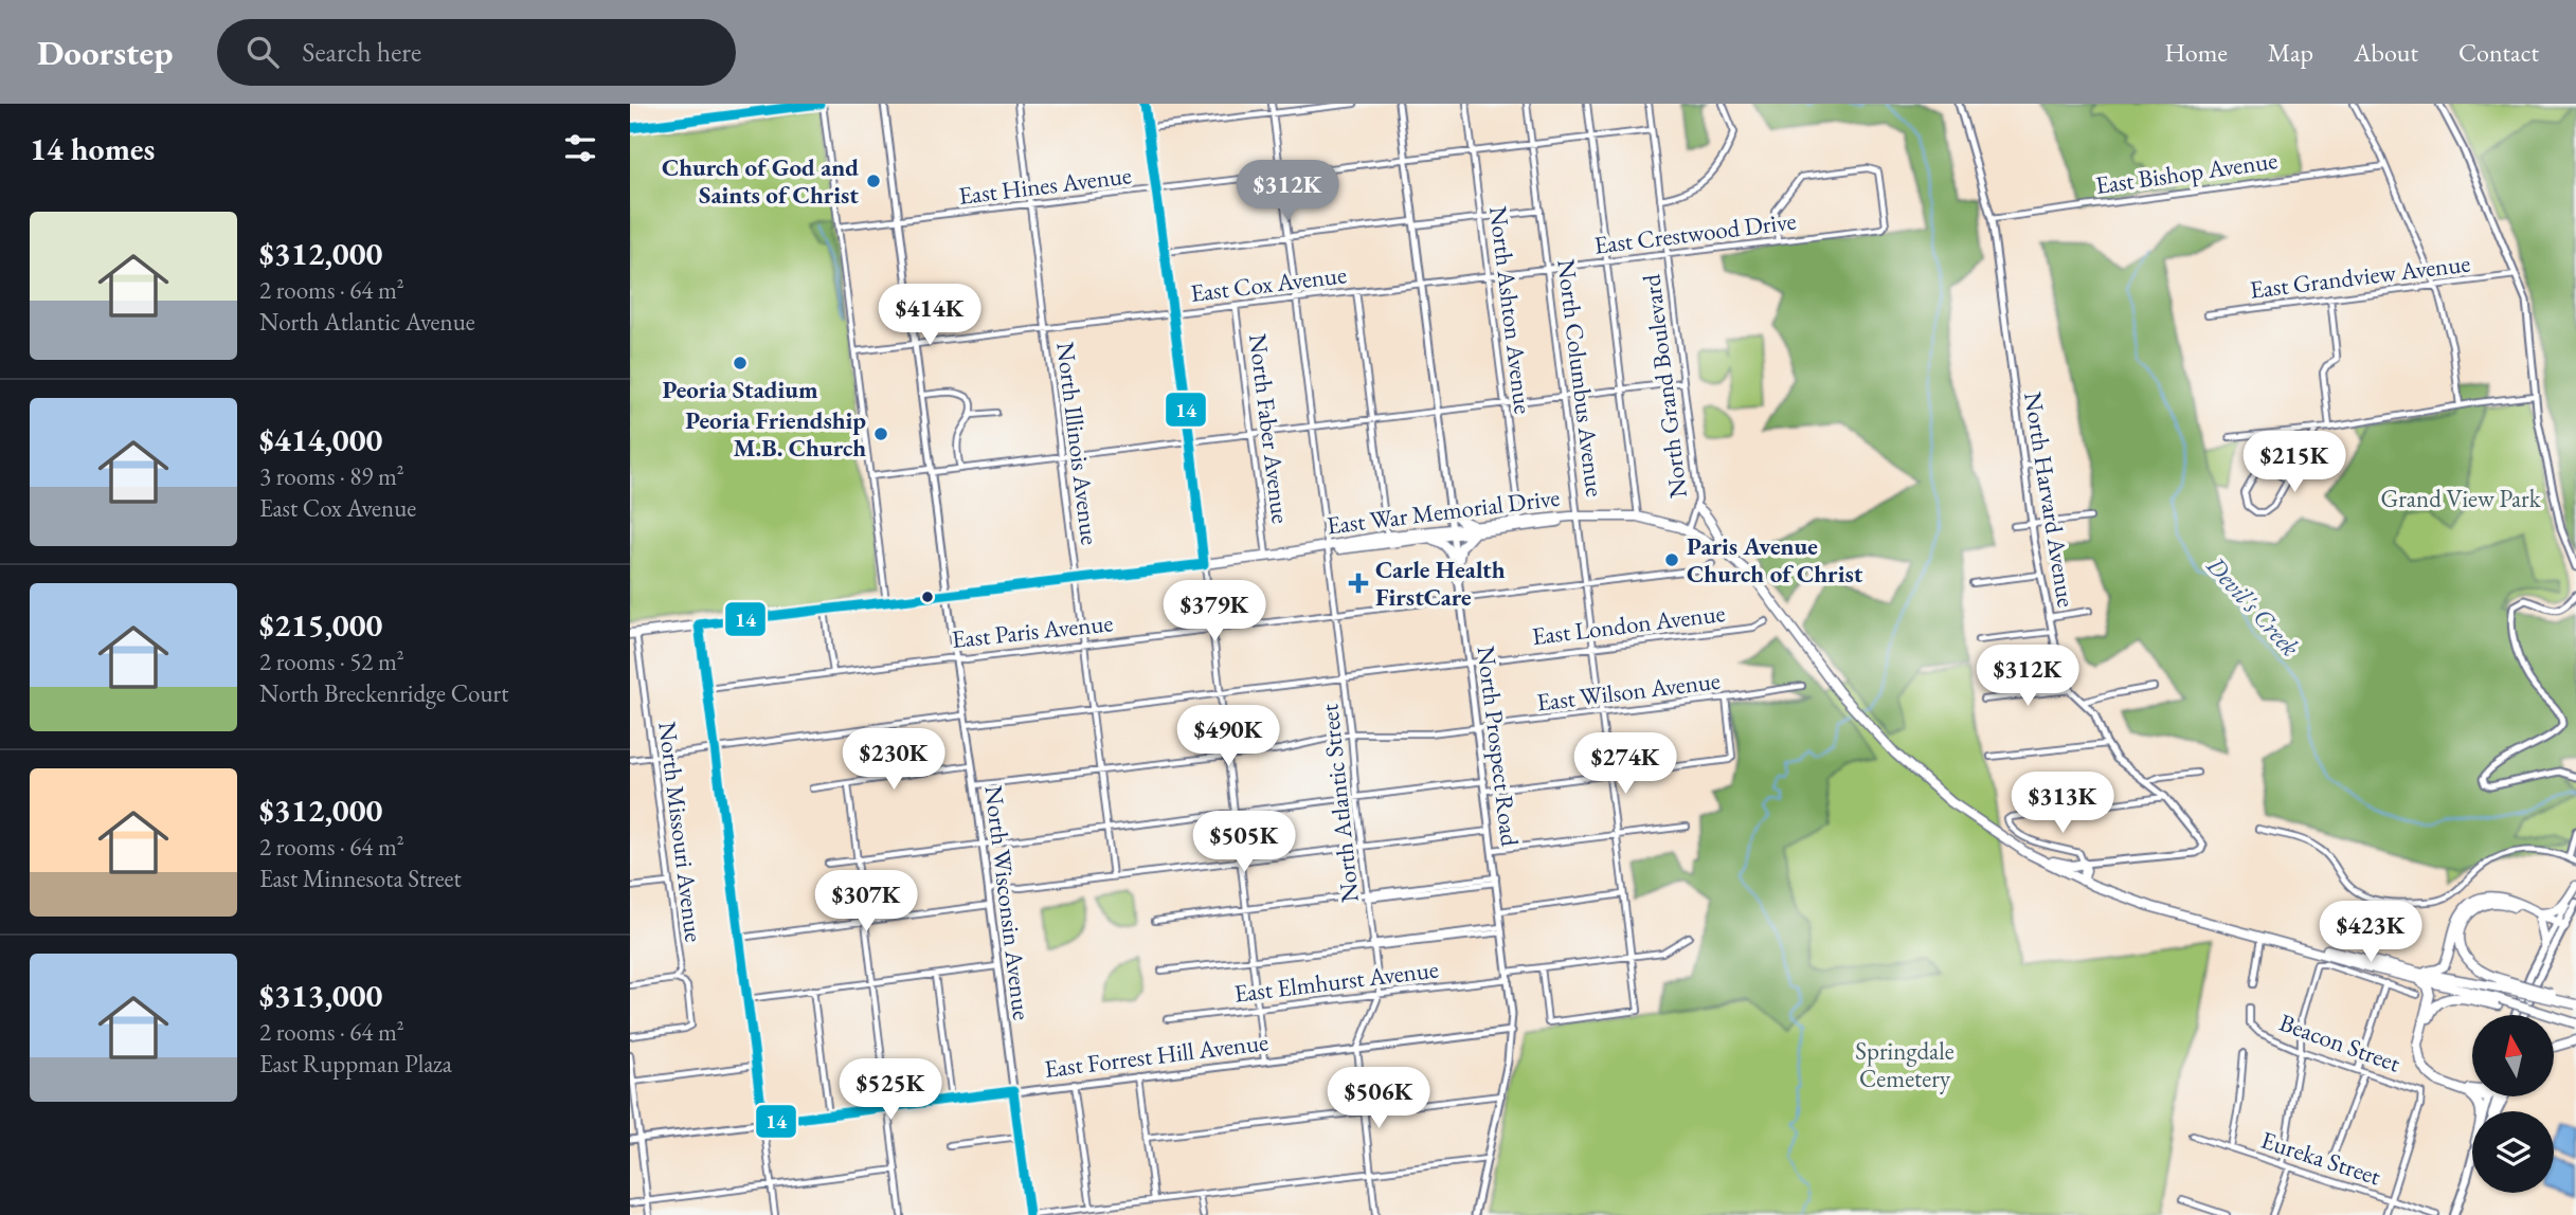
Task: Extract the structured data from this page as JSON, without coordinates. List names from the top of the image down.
{
  "streets": {
    "highway": ["East War Memorial Drive"],
    "street": [
      "East Bishop Avenue",
      "East Hines Avenue",
      "East Crestwood Drive",
      "East Grandview Avenue",
      "East Cox Avenue",
      "North Ashton Avenue",
      "North Columbus Avenue",
      "North Grand Boulevard",
      "North Faber Avenue",
      "North Illinois Avenue",
      "North Harvard Avenue",
      "East London Avenue",
      "East Paris Avenue",
      "East Wilson Avenue",
      "North Prospect Road",
      "North Atlantic Street",
      "North Missouri Avenue",
      "North Wisconsin Avenue",
      "East Elmhurst Avenue",
      "Beacon Street",
      "East Forrest Hill Avenue",
      "Eureka Street"
    ]
  },
  "crossings": [
    ["East Bishop Avenue", "North Harvard Avenue"],
    ["East Hines Avenue", "North Ashton Avenue"],
    ["East Hines Avenue", "North Columbus Avenue"],
    ["East Hines Avenue", "North Grand Boulevard"],
    ["East Hines Avenue", "North Illinois Avenue"],
    ["East Hines Avenue", "North Prospect Road"],
    ["East Hines Avenue", "North Atlantic Street"],
    ["East Hines Avenue", "North Wisconsin Avenue"],
    ["East Crestwood Drive", "East Cox Avenue"],
    ["East Crestwood Drive", "North Ashton Avenue"],
    ["East Crestwood Drive", "North Columbus Avenue"],
    ["East Crestwood Drive", "North Grand Boulevard"],
    ["East Crestwood Drive", "North Prospect Road"],
    ["East Cox Avenue", "North Faber Avenue"],
    ["East Cox Avenue", "North Illinois Avenue"],
    ["East Cox Avenue", "North Prospect Road"],
    ["East Cox Avenue", "North Atlantic Street"],
    ["East Cox Avenue", "North Wisconsin Avenue"],
    ["North Ashton Avenue", "East War Memorial Drive"],
    ["North Columbus Avenue", "East War Memorial Drive"],
    ["North Columbus Avenue", "East London Avenue"],
    ["North Columbus Avenue", "East Paris Avenue"],
    ["North Columbus Avenue", "East Wilson Avenue"],
    ["North Columbus Avenue", "East Elmhurst Avenue"],
    ["North Grand Boulevard", "East War Memorial Drive"],
    ["North Faber Avenue", "East War Memorial Drive"],
    ["North Illinois Avenue", "East War Memorial Drive"],
    ["North Illinois Avenue", "East London Avenue"],
    ["North Illinois Avenue", "East Paris Avenue"],
    ["North Illinois Avenue", "East Wilson Avenue"],
    ["East War Memorial Drive", "North Prospect Road"],
    ["East War Memorial Drive", "North Atlantic Street"],
    ["East War Memorial Drive", "North Missouri Avenue"],
    ["East War Memorial Drive", "North Wisconsin Avenue"],
    ["East London Avenue", "North Prospect Road"],
    ["East London Avenue", "North Atlantic Street"],
    ["East London Avenue", "North Wisconsin Avenue"],
    ["East Paris Avenue", "North Prospect Road"],
    ["East Paris Avenue", "North Atlantic Street"],
    ["East Paris Avenue", "North Wisconsin Avenue"],
    ["East Wilson Avenue", "North Prospect Road"],
    ["East Wilson Avenue", "North Atlantic Street"],
    ["East Wilson Avenue", "North Wisconsin Avenue"],
    ["North Prospect Road", "East Elmhurst Avenue"],
    ["North Prospect Road", "East Forrest Hill Avenue"],
    ["North Atlantic Street", "East Elmhurst Avenue"],
    ["North Atlantic Street", "East Forrest Hill Avenue"],
    ["North Wisconsin Avenue", "East Forrest Hill Avenue"],
    ["Beacon Street", "Eureka Street"]
  ],
  "water": ["Devil's Creek"],
  "parks": ["Grand View Park", "Springdale Cemetery"],
  "places": {
    "other": [
      "Church of God and Saints of Christ",
      "Peoria Stadium",
      "Peoria Friendship M.B. Church",
      "Paris Avenue Church of Christ"
    ],
    "health": ["Carle Health FirstCare"]
  },
  "lines": ["transit line 14"],
  "north": "top",
  "page": {
    "header": "Doorstep",
    "search": "Search here",
    "nav": [
      "Home",
      "Map",
      "About",
      "Contact"
    ],
    "heading": "14 homes",
    "price": [
      "$312K",
      "$414K",
      "$215K",
      "$379K",
      "$312K",
      "$490K",
      "$230K",
      "$274K",
      "$313K",
      "$505K",
      "$307K",
      "$423K",
      "$525K",
      "$506K"
    ],
    "list": [
      {
        "name": "$312,000",
        "note": "2 rooms · 64 m² · North Atlantic Avenue"
      },
      {
        "name": "$414,000",
        "note": "3 rooms · 89 m² · East Cox Avenue"
      },
      {
        "name": "$215,000",
        "note": "2 rooms · 52 m² · North Breckenridge Court"
      },
      {
        "name": "$312,000",
        "note": "2 rooms · 64 m² · East Minnesota Street"
      },
      {
        "name": "$313,000",
        "note": "2 rooms · 64 m² · East Ruppman Plaza"
      }
    ]
  }
}
